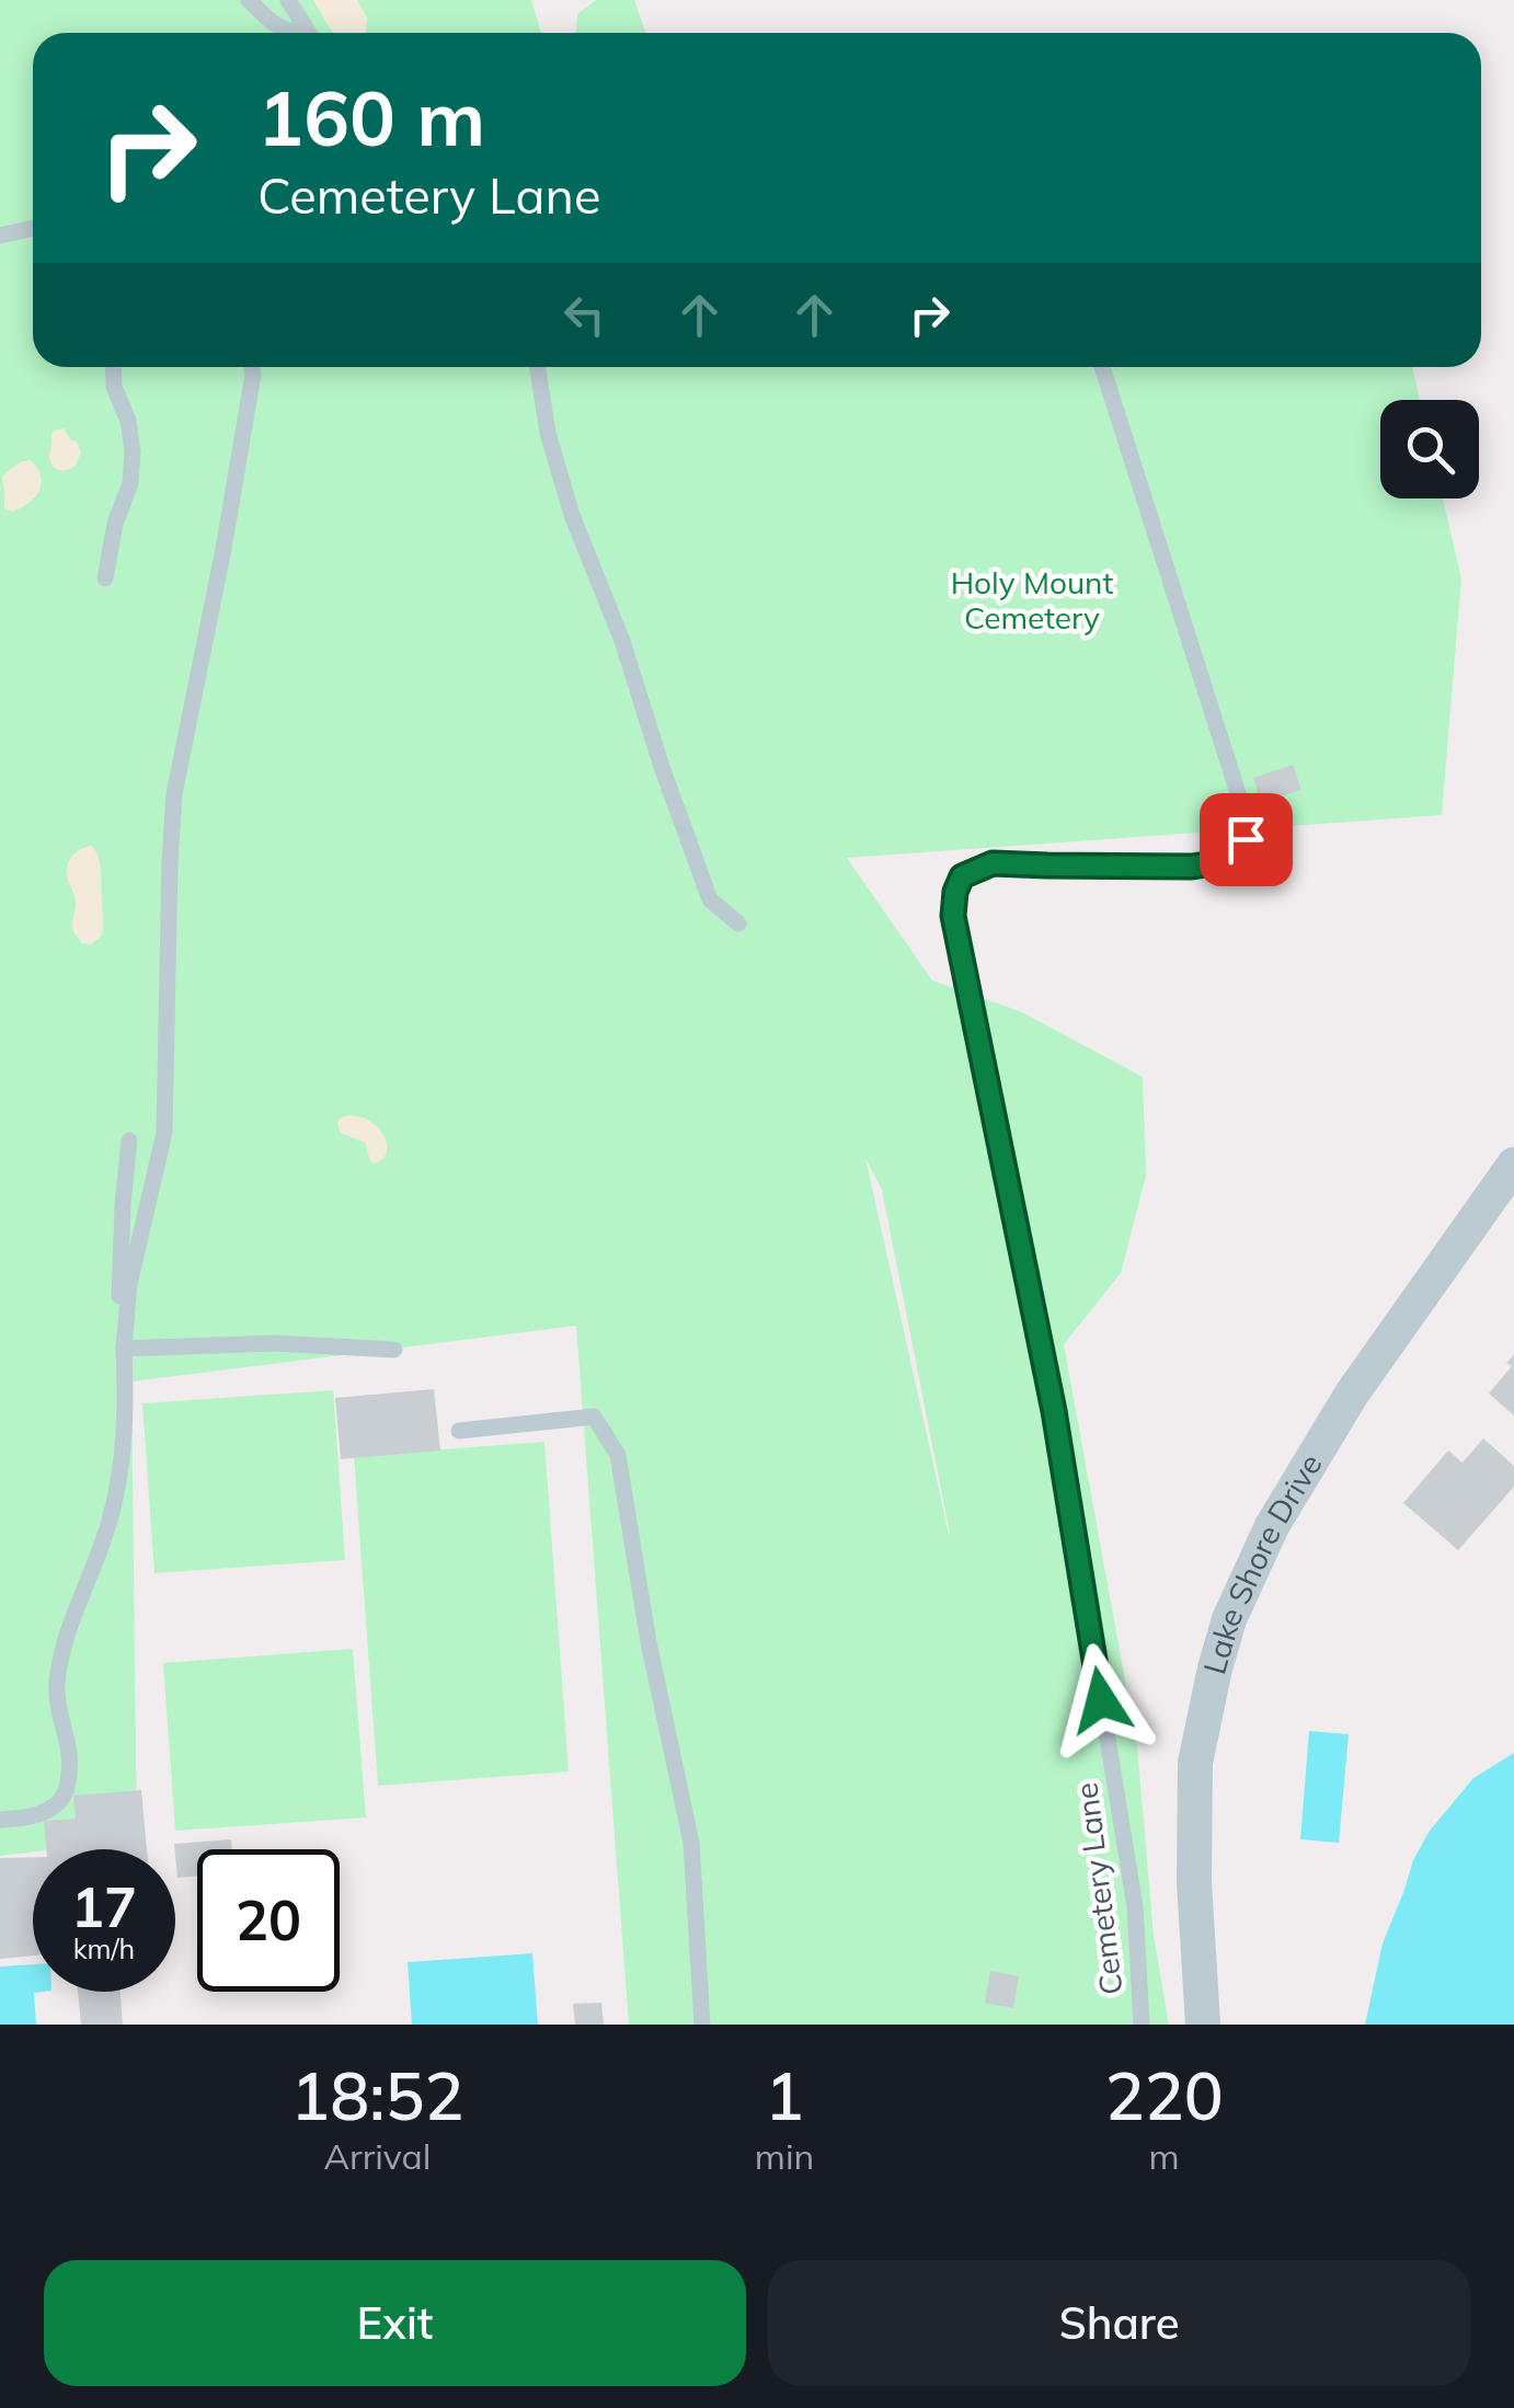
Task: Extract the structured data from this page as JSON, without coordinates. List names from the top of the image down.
{
  "streets": {
    "street": ["Lake Shore Drive"],
    "lane": ["Cemetery Lane"]
  },
  "parks": ["Holy Mount Cemetery"],
  "page": {
    "turn": ["160 m", "Cemetery Lane"],
    "speed": "17 km/h",
    "limit": "20",
    "eta": [
      "18:52",
      "Arrival",
      "1",
      "min",
      "220",
      "m"
    ],
    "buttons": ["Exit", "Share"]
  }
}
